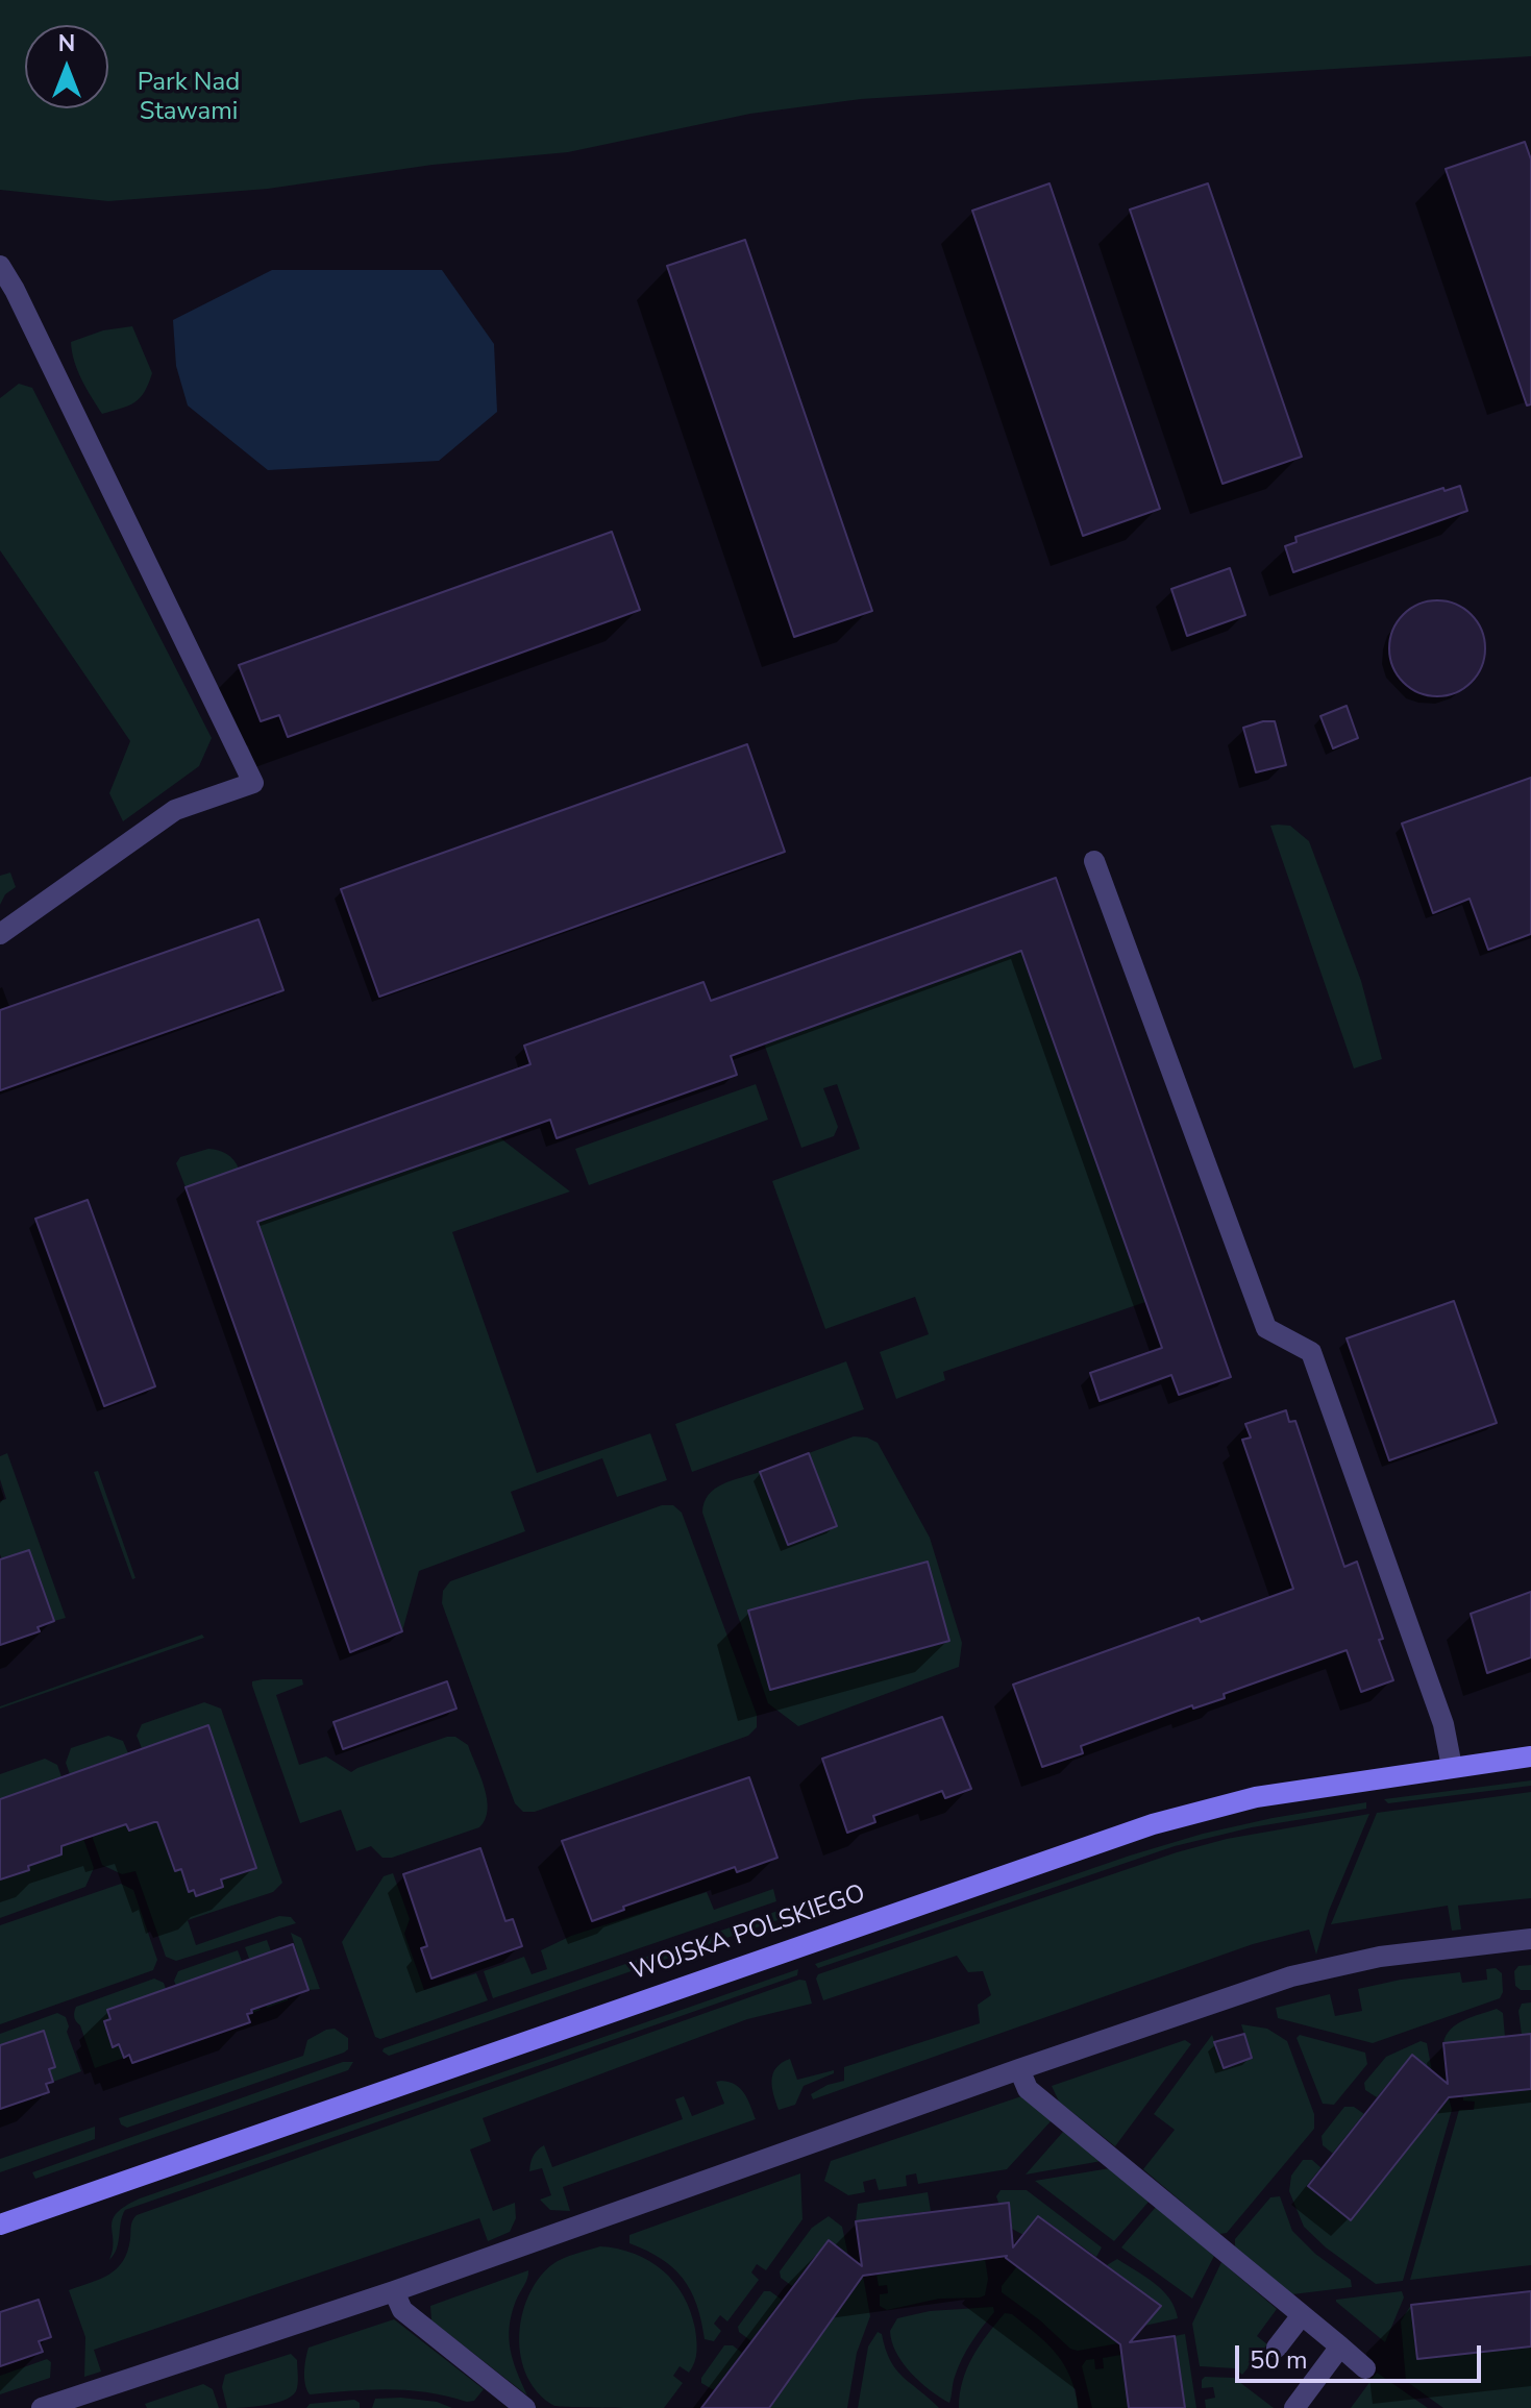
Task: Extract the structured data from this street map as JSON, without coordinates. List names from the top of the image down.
{
  "streets": {
    "main road": ["WOJSKA POLSKIEGO"]
  },
  "parks": ["Park Nad Stawami"],
  "scale_bar": "50 m",
  "north": "top"
}
